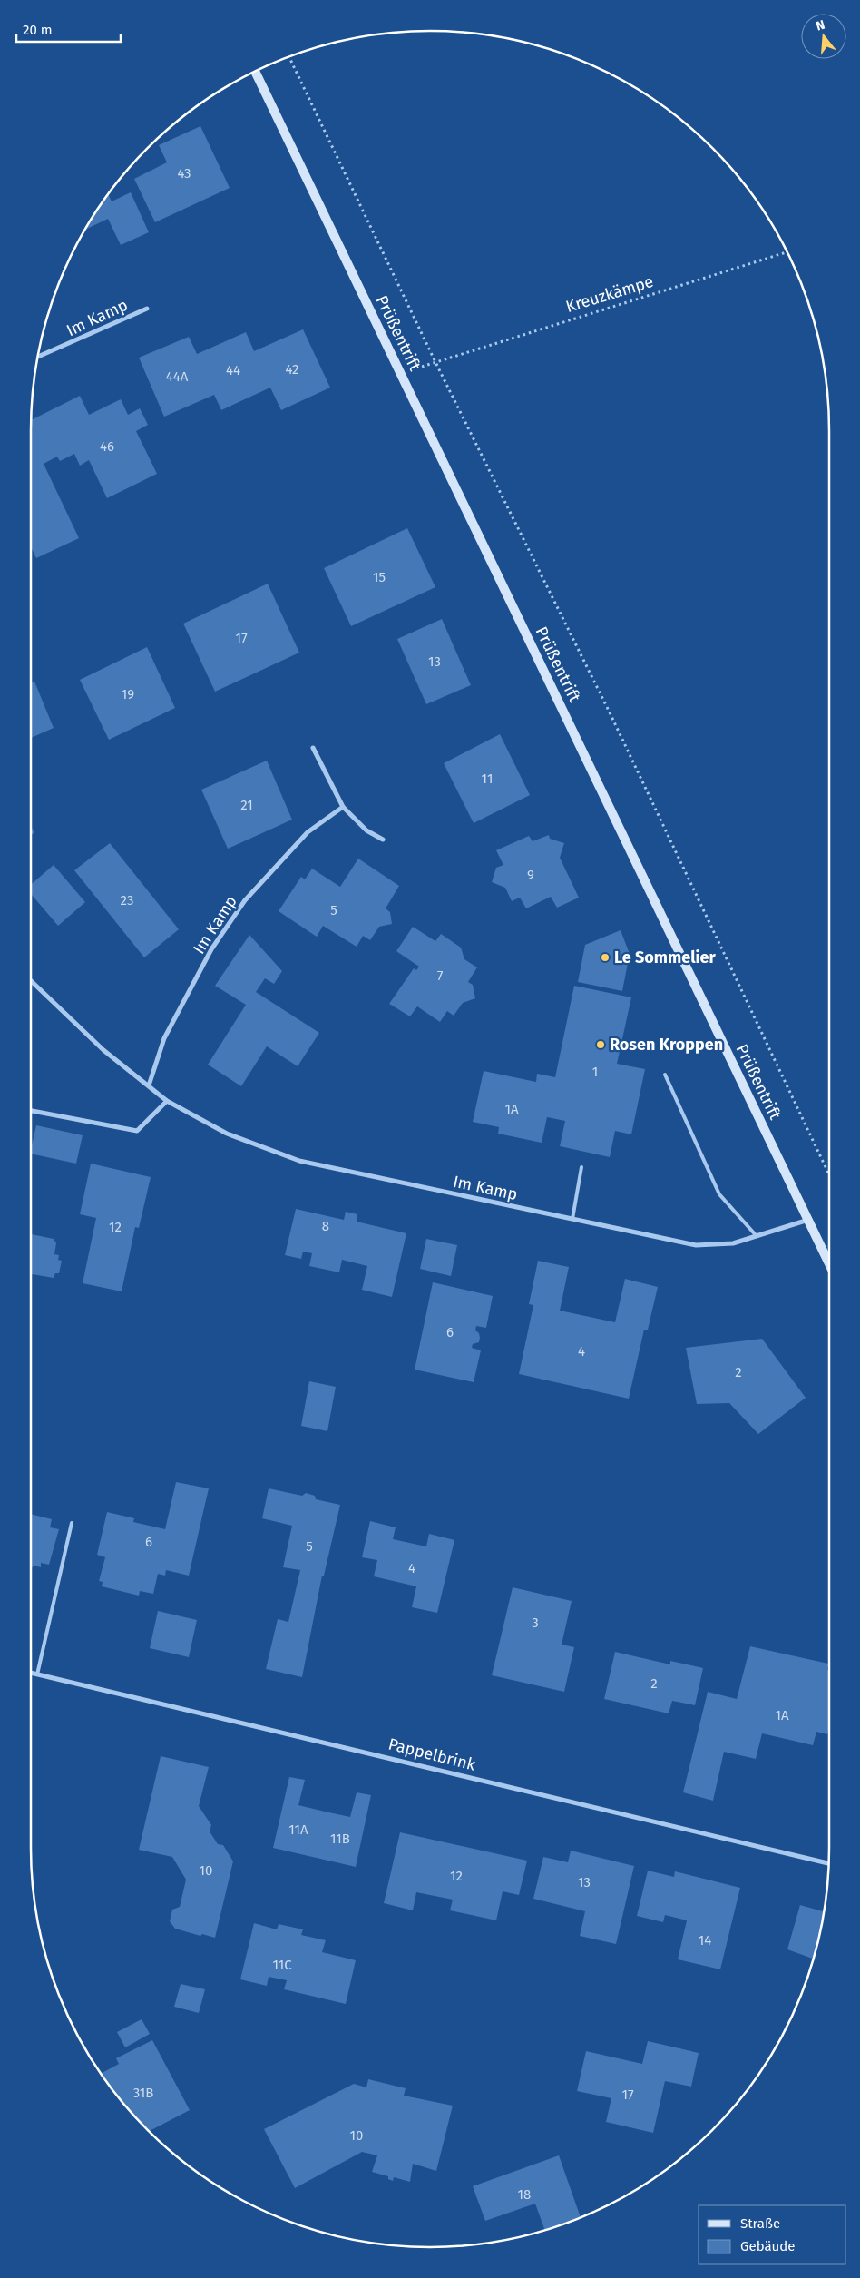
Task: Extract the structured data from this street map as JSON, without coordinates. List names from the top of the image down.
{
  "streets": {
    "main road": ["Prüßentrift"],
    "street": ["Im Kamp", "Pappelbrink"],
    "path": ["Kreuzkämpe"]
  },
  "crossings": [
    ["Im Kamp", "Prüßentrift"]
  ],
  "places": ["Le Sommelier", "Rosen Kroppen"],
  "house_numbers": [
    "43",
    "42",
    "44",
    "44A",
    "46",
    "15",
    "17",
    "13",
    "19",
    "11",
    "21",
    "9",
    "23",
    "5",
    "7",
    "1",
    "1A",
    "8",
    "12",
    "6",
    "4",
    "2",
    "6",
    "5",
    "4",
    "3",
    "2",
    "1A",
    "11A",
    "11B",
    "10",
    "12",
    "13",
    "14",
    "11C",
    "31B",
    "17",
    "10",
    "18"
  ],
  "legend": ["Straße", "Gebäude"],
  "scale_bar": "20 m",
  "north": "top"
}
